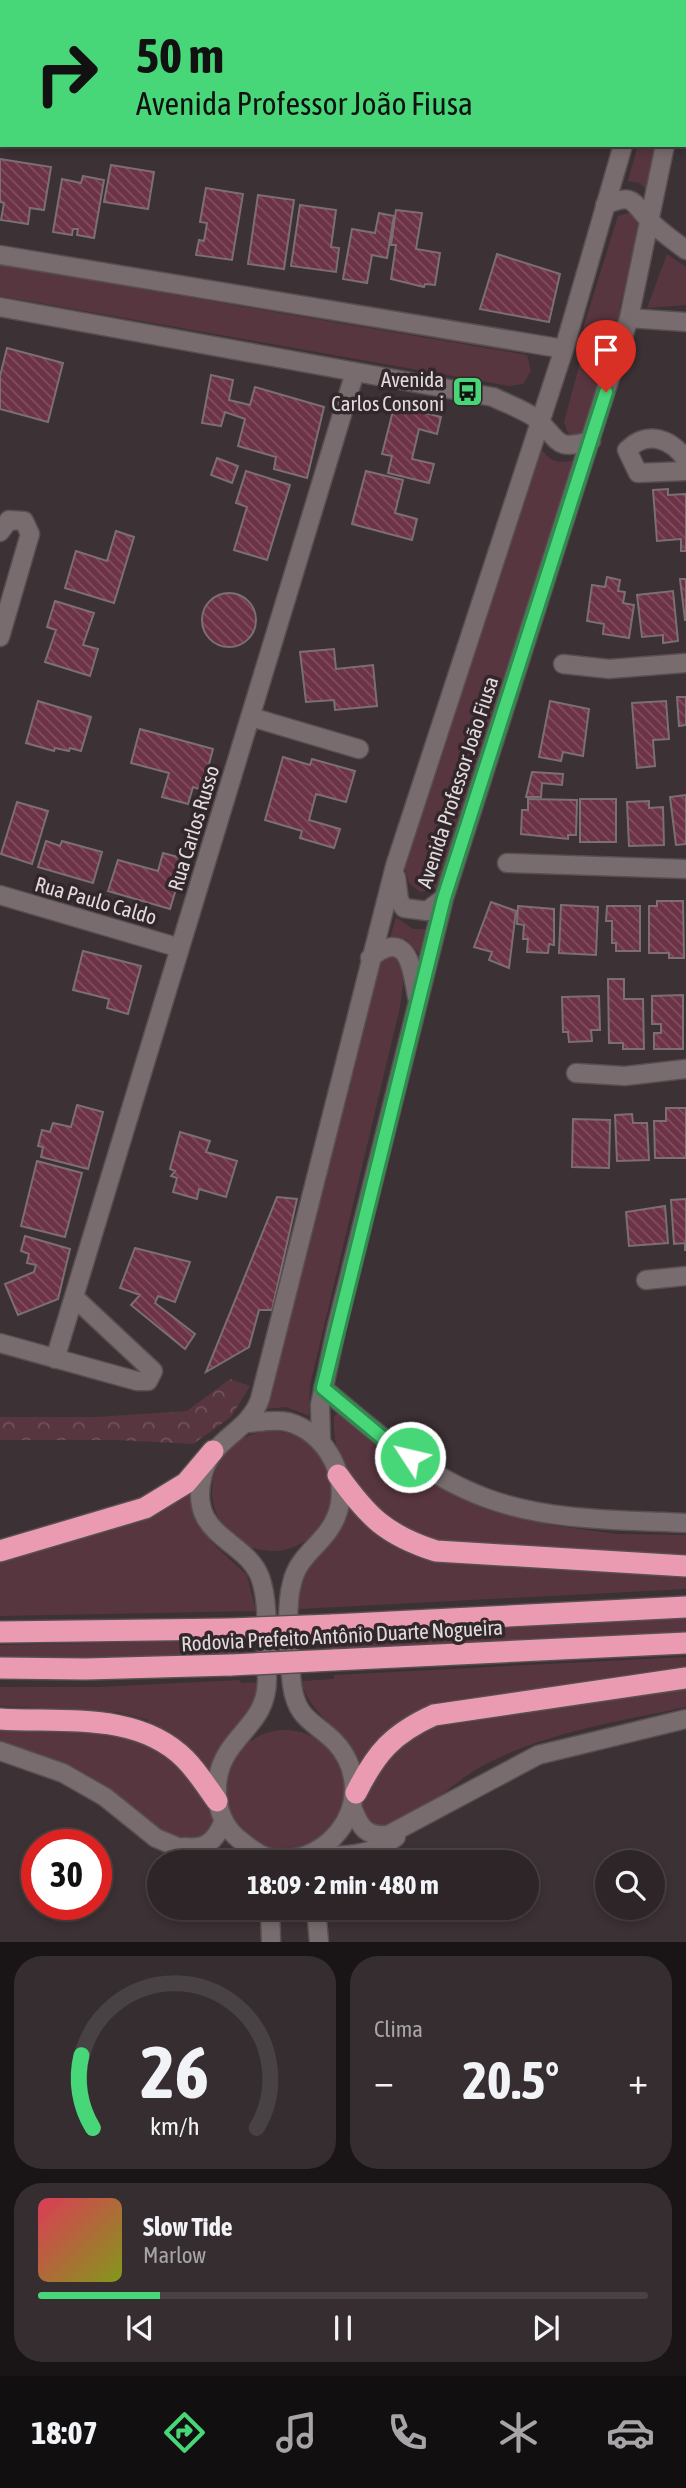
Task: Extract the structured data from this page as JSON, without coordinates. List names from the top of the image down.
{
  "streets": {
    "highway": ["Rodovia Prefeito Antônio Duarte Nogueira"],
    "main road": ["Avenida Professor João Fiusa", "Rua Carlos Russo", "Rua Paulo Caldo"]
  },
  "crossings": [
    ["Rua Carlos Russo", "Rua Paulo Caldo"]
  ],
  "places": {
    "bus stop": ["Avenida Carlos Consoni"]
  },
  "page": {
    "turn": ["50 m", "Avenida Professor João Fiusa"],
    "limit": "30",
    "trip": "18:09 · 2 min · 480 m",
    "tile": "Clima",
    "heat": ["−", "20.5°", "+"],
    "song": ["Slow Tide", "Marlow"],
    "tabs": "18:07",
    "gauge": ["26", "km/h"]
  }
}
